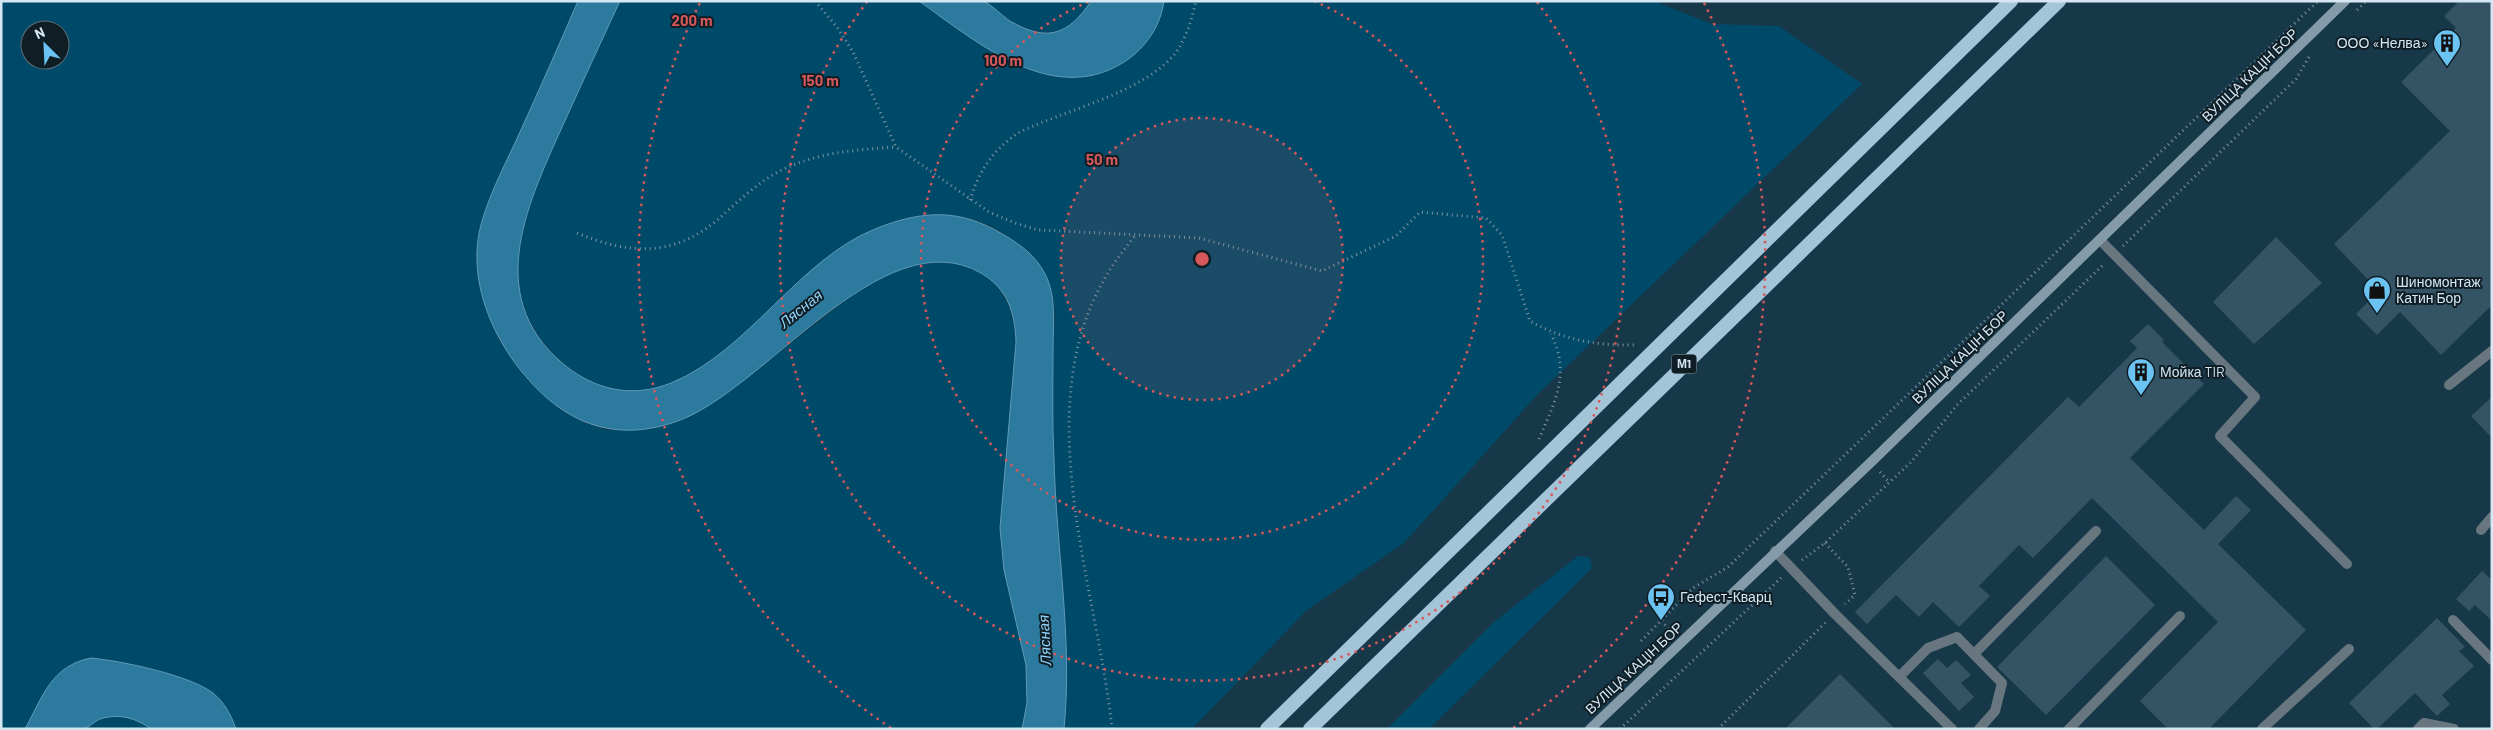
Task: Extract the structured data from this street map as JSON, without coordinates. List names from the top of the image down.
{
  "streets": {
    "highway": ["М1"],
    "main road": ["ВУЛІЦА КАЦІН БОР"]
  },
  "water": ["Лясная"],
  "places": {
    "building": ["ООО «Нелва»", "Мойка TIR"],
    "shop": ["Шиномонтаж Катин Бор"],
    "bus stop": ["Гефест-Кварц"]
  },
  "north": "top left",
  "rings": [
    "200 m",
    "100 m",
    "150 m",
    "50 m"
  ]
}
